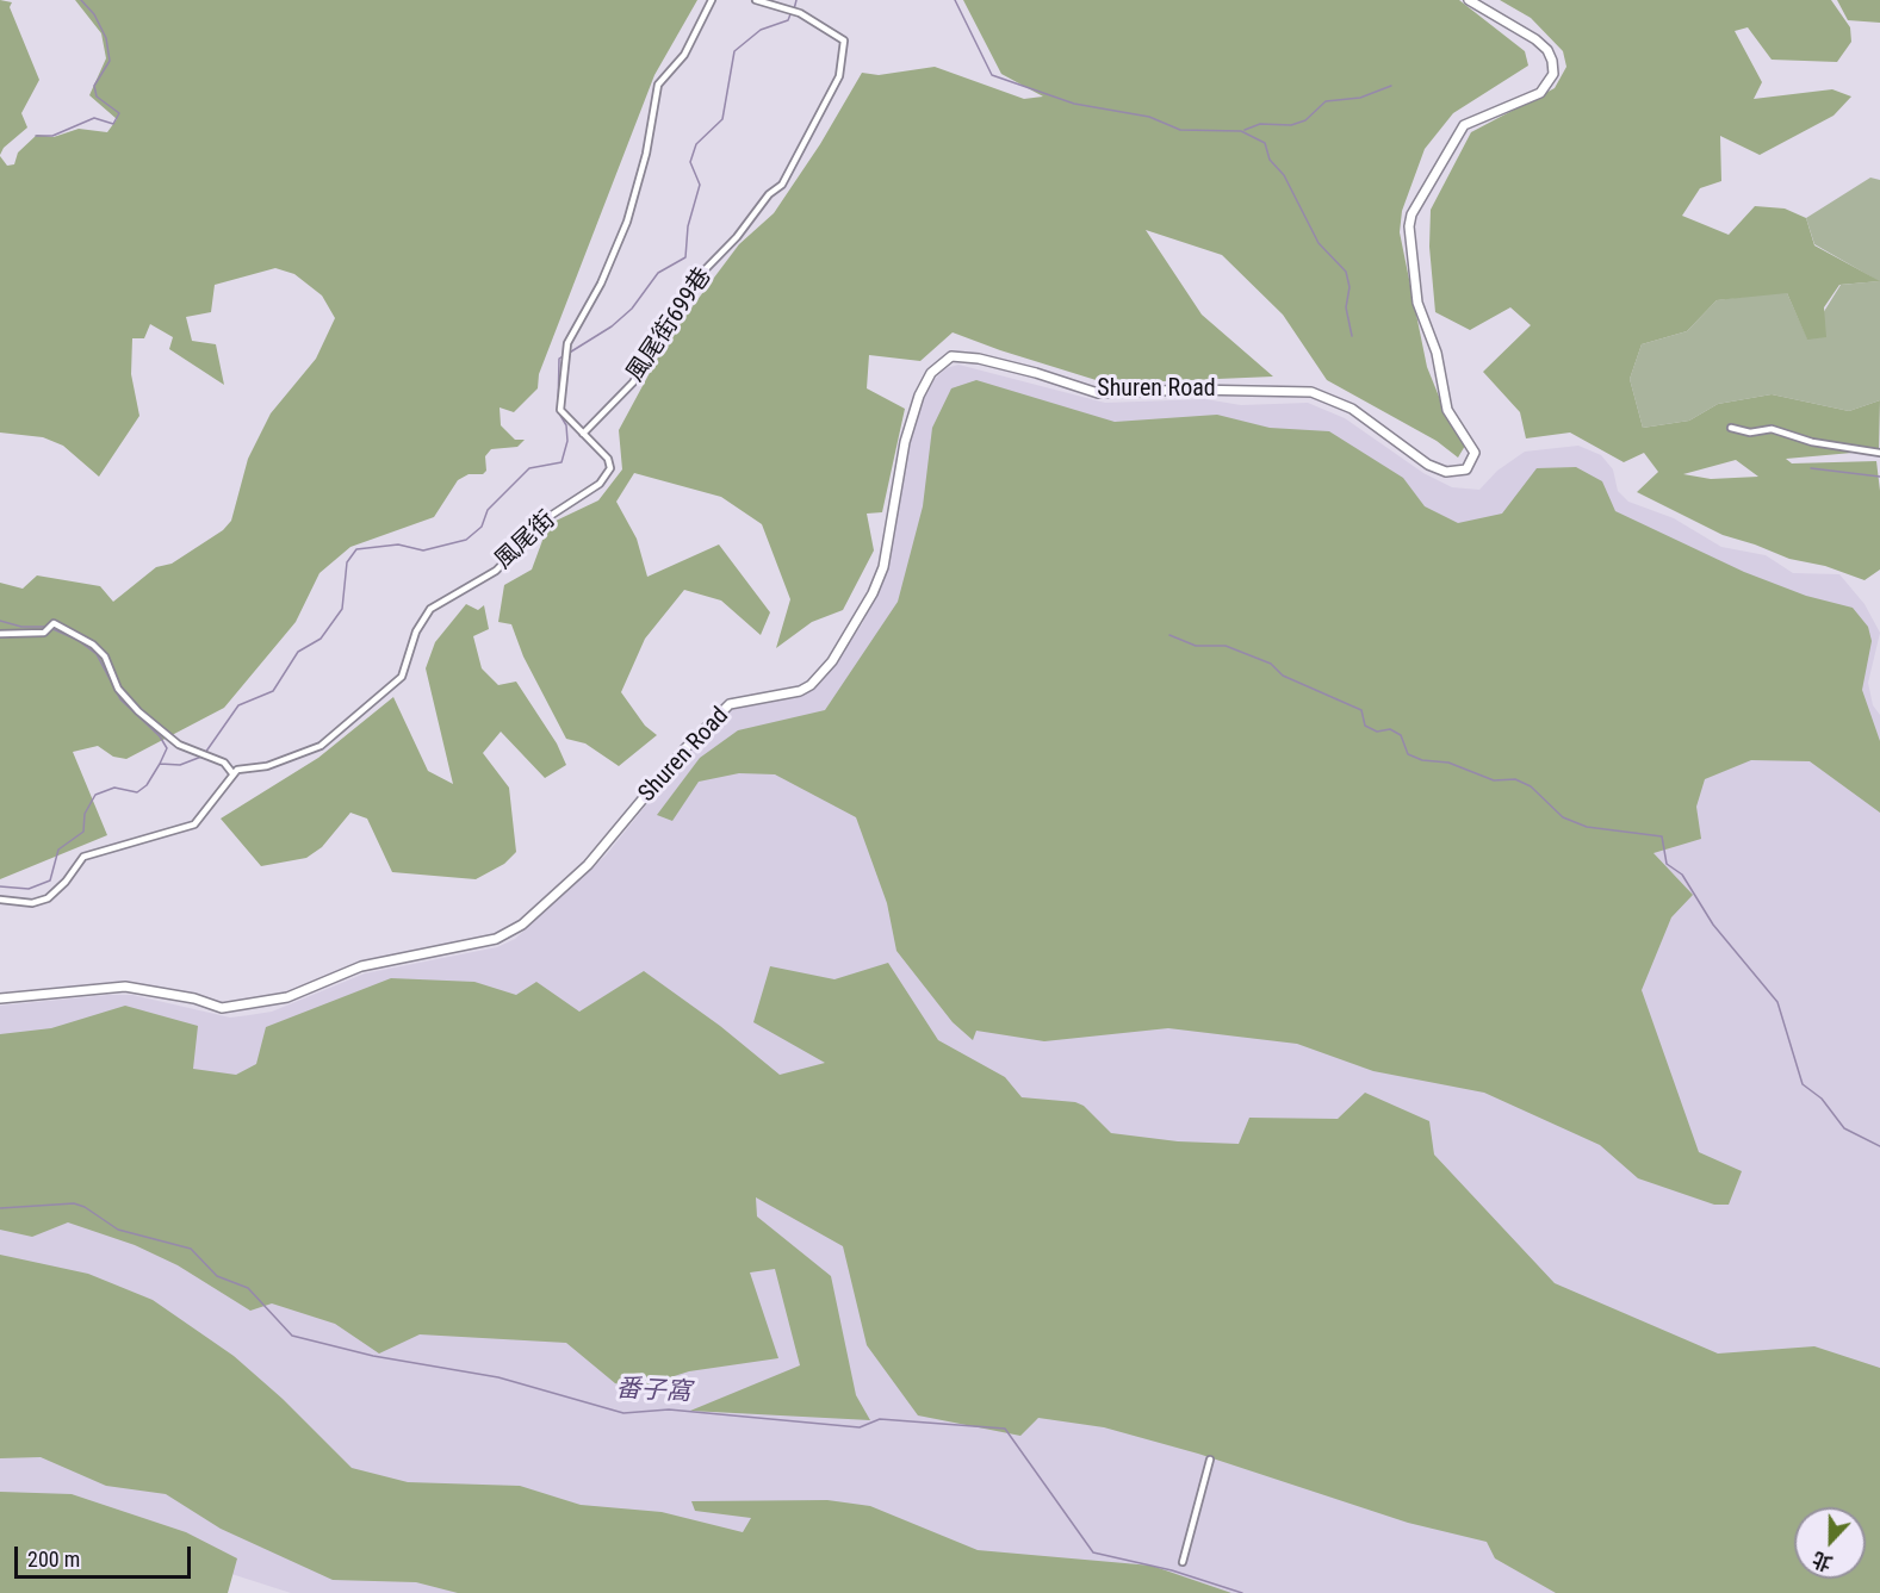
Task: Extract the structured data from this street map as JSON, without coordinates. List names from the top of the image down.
{
  "streets": {
    "street": ["風尾街699巷", "Shuren Road", "風尾街"]
  },
  "crossings": [
    ["風尾街699巷", "風尾街"]
  ],
  "water": ["番子窩"],
  "scale_bar": "200 m",
  "north": "bottom"
}
